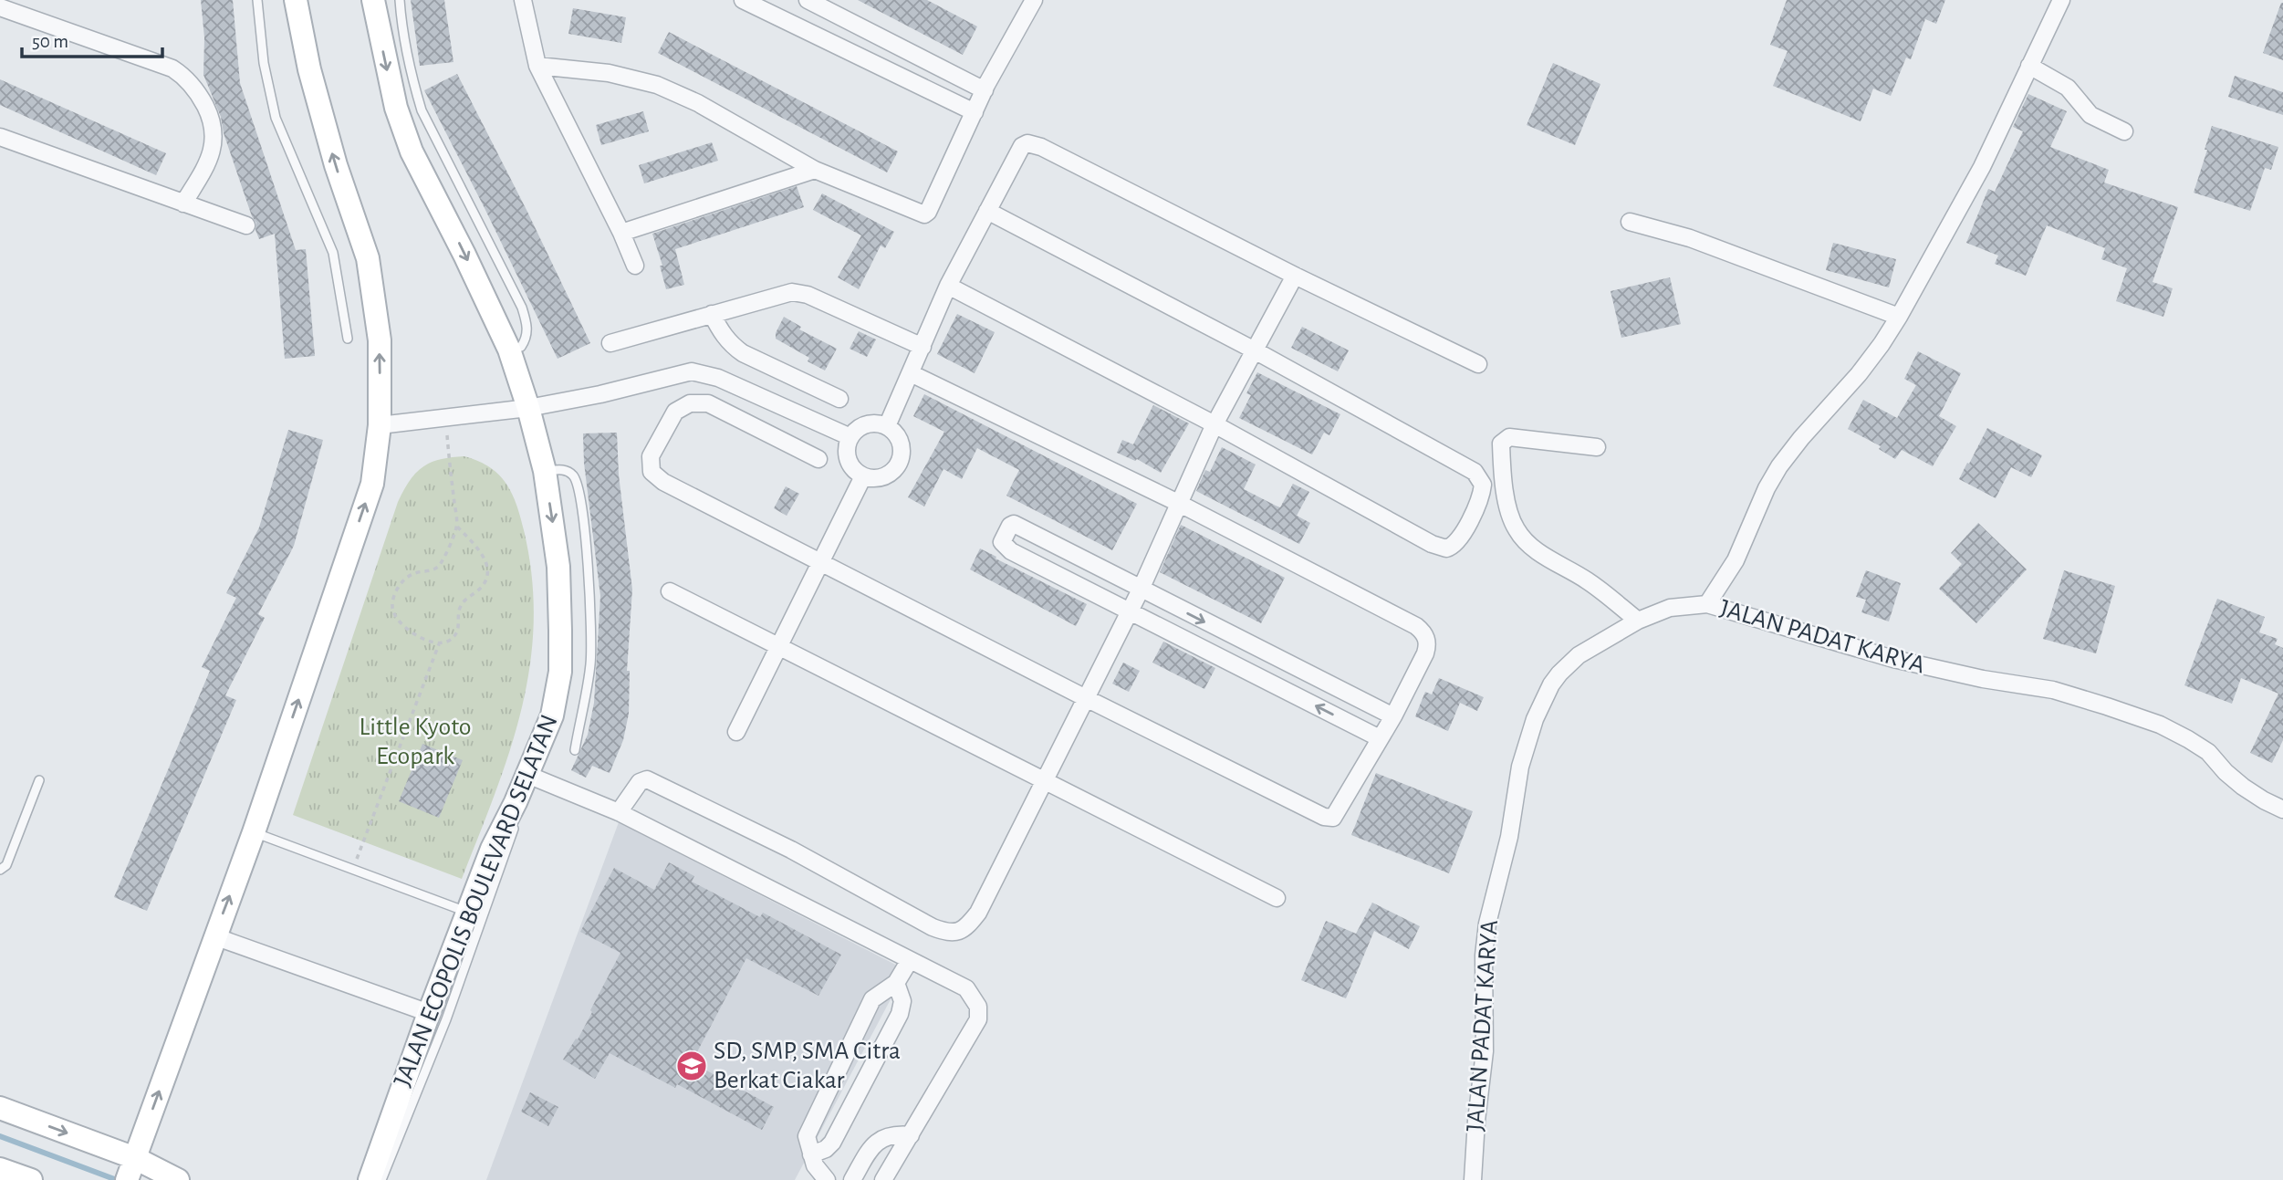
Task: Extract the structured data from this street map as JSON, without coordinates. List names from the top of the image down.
{
  "streets": {
    "street": ["JALAN PADAT KARYA", "JALAN ECOPOLIS BOULEVARD SELATAN"]
  },
  "parks": ["Little Kyoto Ecopark"],
  "places": {
    "school or university": ["SD, SMP, SMA Citra Berkat Ciakar"]
  },
  "scale_bar": "50 m"
}
